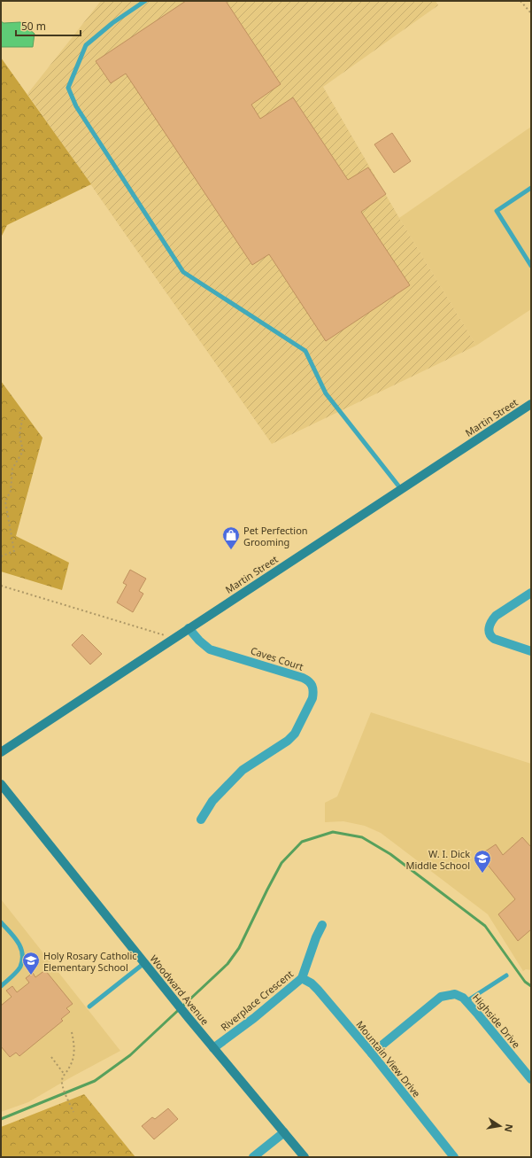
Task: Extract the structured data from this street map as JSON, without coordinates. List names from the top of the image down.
{
  "streets": {
    "street": [
      "Martin Street",
      "Caves Court",
      "Woodward Avenue",
      "Riverplace Crescent",
      "Highside Drive",
      "Mountain View Drive"
    ]
  },
  "crossings": [
    ["Martin Street", "Caves Court"],
    ["Woodward Avenue", "Riverplace Crescent"],
    ["Riverplace Crescent", "Mountain View Drive"],
    ["Highside Drive", "Mountain View Drive"]
  ],
  "places": {
    "shop": ["Pet Perfection Grooming"],
    "school or university": ["W. I. Dick Middle School", "Holy Rosary Catholic Elementary School"]
  },
  "scale_bar": "50 m",
  "north": "right"
}
